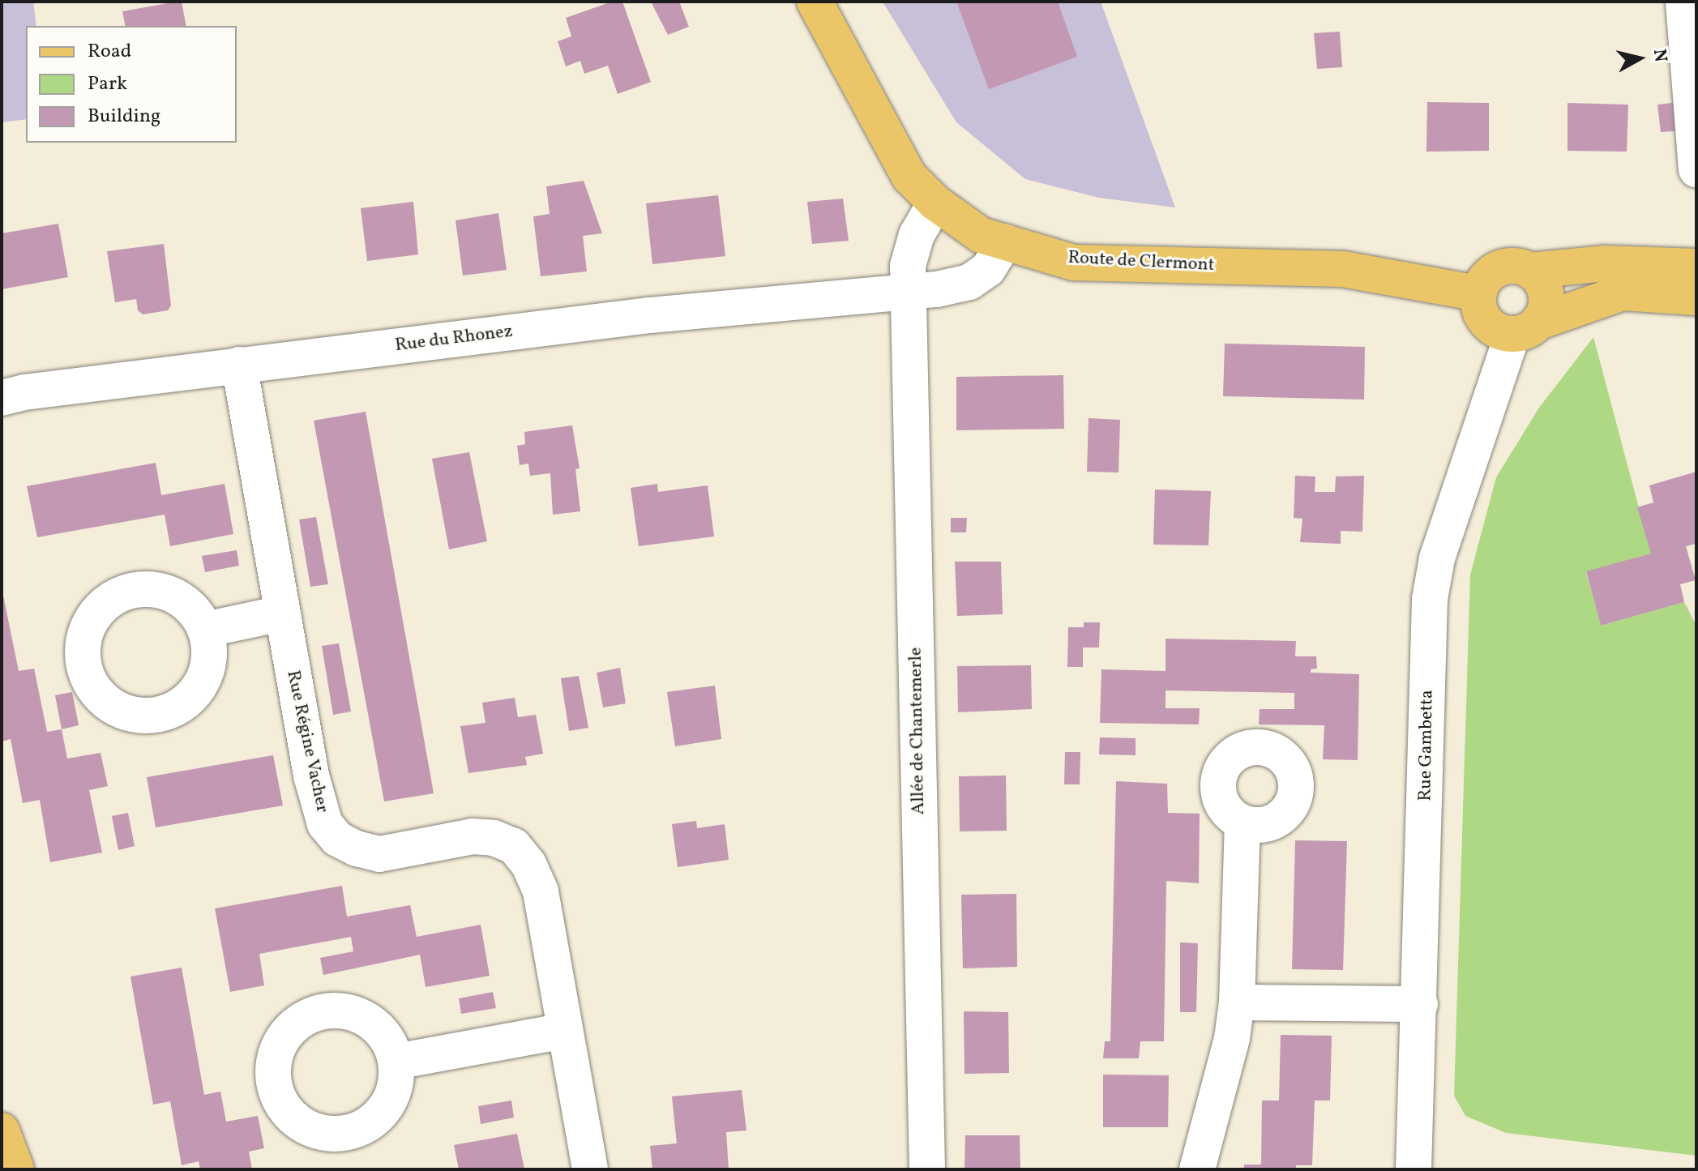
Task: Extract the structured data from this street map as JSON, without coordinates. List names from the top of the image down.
{
  "streets": {
    "main road": ["Route de Clermont"],
    "street": [
      "Rue du Rhonez",
      "Allée de Chantemerle",
      "Rue Régine Vacher",
      "Rue Gambetta"
    ]
  },
  "crossings": [
    ["Route de Clermont", "Rue du Rhonez"],
    ["Route de Clermont", "Allée de Chantemerle"],
    ["Route de Clermont", "Rue Gambetta"],
    ["Rue du Rhonez", "Allée de Chantemerle"],
    ["Rue du Rhonez", "Rue Régine Vacher"]
  ],
  "legend": ["Road", "Park", "Building"],
  "north": "right"
}
